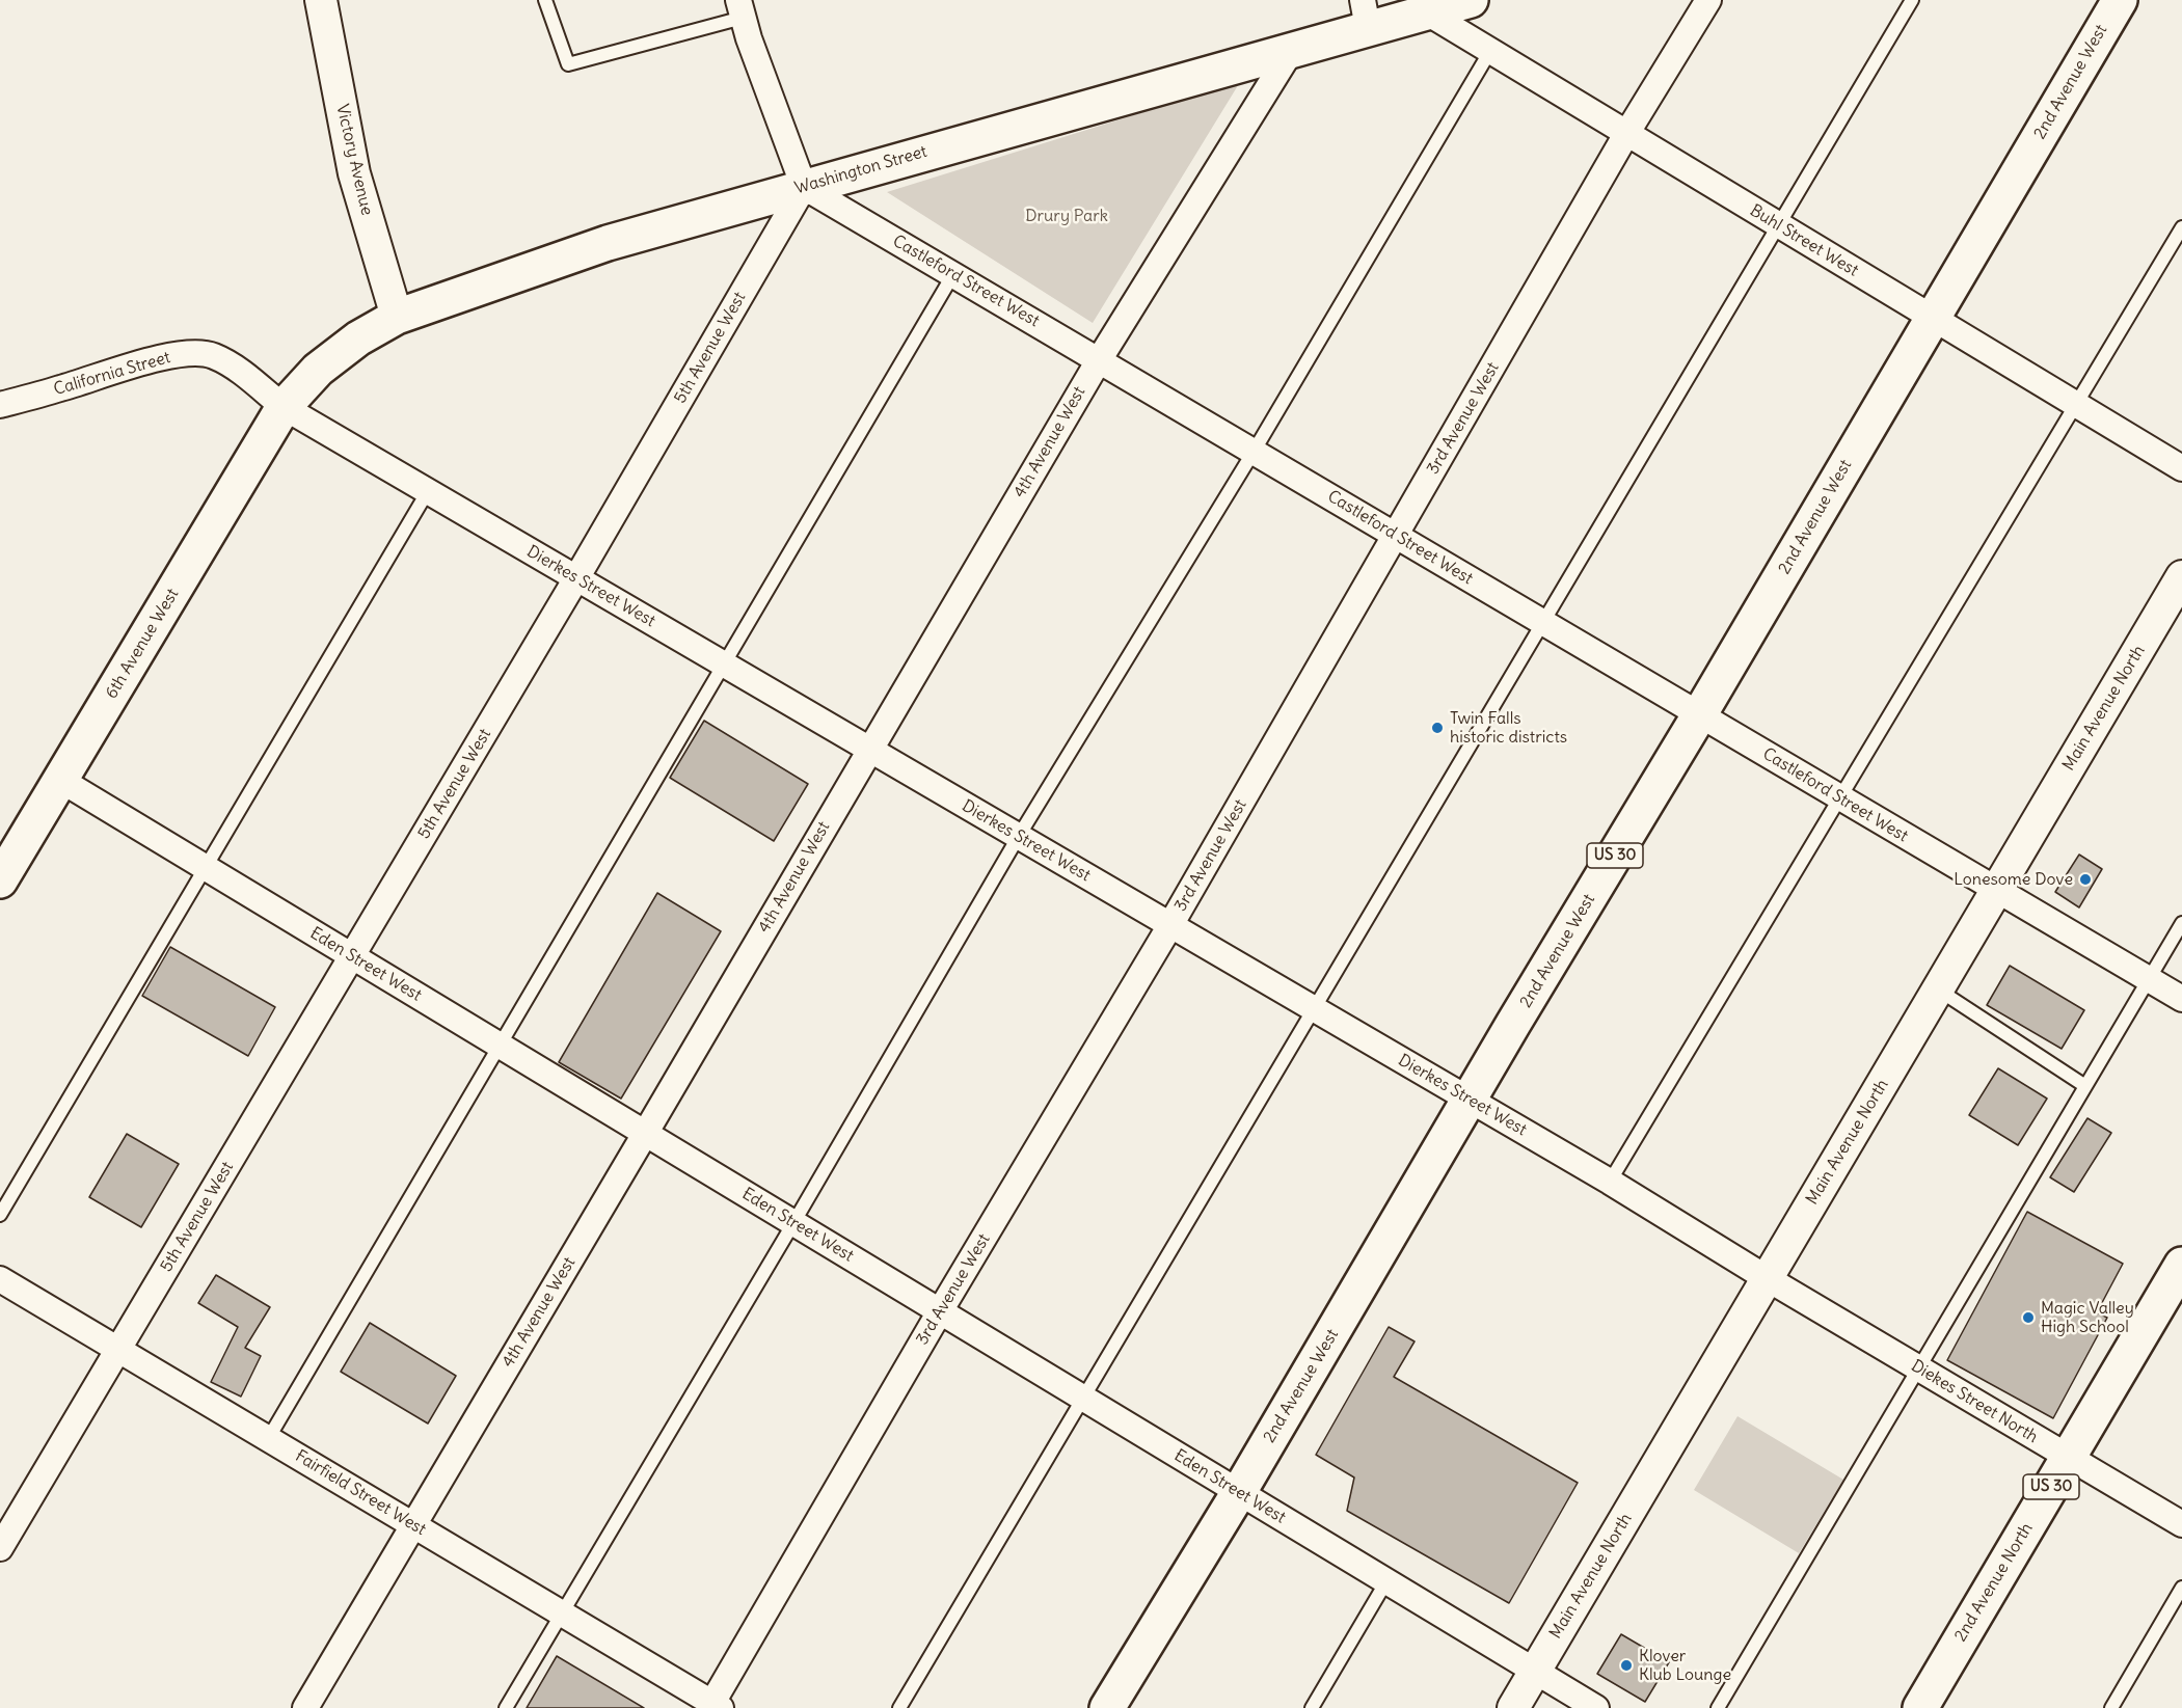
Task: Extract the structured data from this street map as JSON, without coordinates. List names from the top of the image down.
{
  "streets": {
    "main road": [
      "2nd Avenue West",
      "Washington Street",
      "6th Avenue West",
      "US 30",
      "2nd Avenue North"
    ],
    "street": [
      "Victory Avenue",
      "Buhl Street West",
      "Castleford Street West",
      "5th Avenue West",
      "California Street",
      "3rd Avenue West",
      "4th Avenue West",
      "Dierkes Street West",
      "Main Avenue North",
      "Eden Street West",
      "Diekes Street North",
      "Fairfield Street West"
    ]
  },
  "crossings": [
    ["2nd Avenue West", "Buhl Street West"],
    ["2nd Avenue West", "Castleford Street West"],
    ["2nd Avenue West", "Dierkes Street West"],
    ["2nd Avenue West", "Eden Street West"],
    ["Victory Avenue", "Washington Street"],
    ["Washington Street", "Buhl Street West"],
    ["Washington Street", "Castleford Street West"],
    ["Washington Street", "5th Avenue West"],
    ["Washington Street", "California Street"],
    ["Washington Street", "4th Avenue West"],
    ["Washington Street", "Dierkes Street West"],
    ["Washington Street", "6th Avenue West"],
    ["Buhl Street West", "3rd Avenue West"],
    ["Castleford Street West", "5th Avenue West"],
    ["Castleford Street West", "3rd Avenue West"],
    ["Castleford Street West", "4th Avenue West"],
    ["Castleford Street West", "Main Avenue North"],
    ["5th Avenue West", "Dierkes Street West"],
    ["5th Avenue West", "Eden Street West"],
    ["5th Avenue West", "Fairfield Street West"],
    ["California Street", "Dierkes Street West"],
    ["California Street", "6th Avenue West"],
    ["3rd Avenue West", "Dierkes Street West"],
    ["3rd Avenue West", "Eden Street West"],
    ["3rd Avenue West", "Fairfield Street West"],
    ["4th Avenue West", "Dierkes Street West"],
    ["4th Avenue West", "Eden Street West"],
    ["4th Avenue West", "Fairfield Street West"],
    ["Dierkes Street West", "6th Avenue West"],
    ["Dierkes Street West", "Main Avenue North"],
    ["Dierkes Street West", "Diekes Street North"],
    ["6th Avenue West", "Eden Street West"],
    ["Main Avenue North", "Eden Street West"],
    ["Main Avenue North", "Diekes Street North"],
    ["Diekes Street North", "2nd Avenue North"]
  ],
  "parks": ["Drury Park"],
  "places": [
    "Twin Falls historic districts",
    "Lonesome Dove",
    "Magic Valley High School",
    "Klover Klub Lounge"
  ]
}
